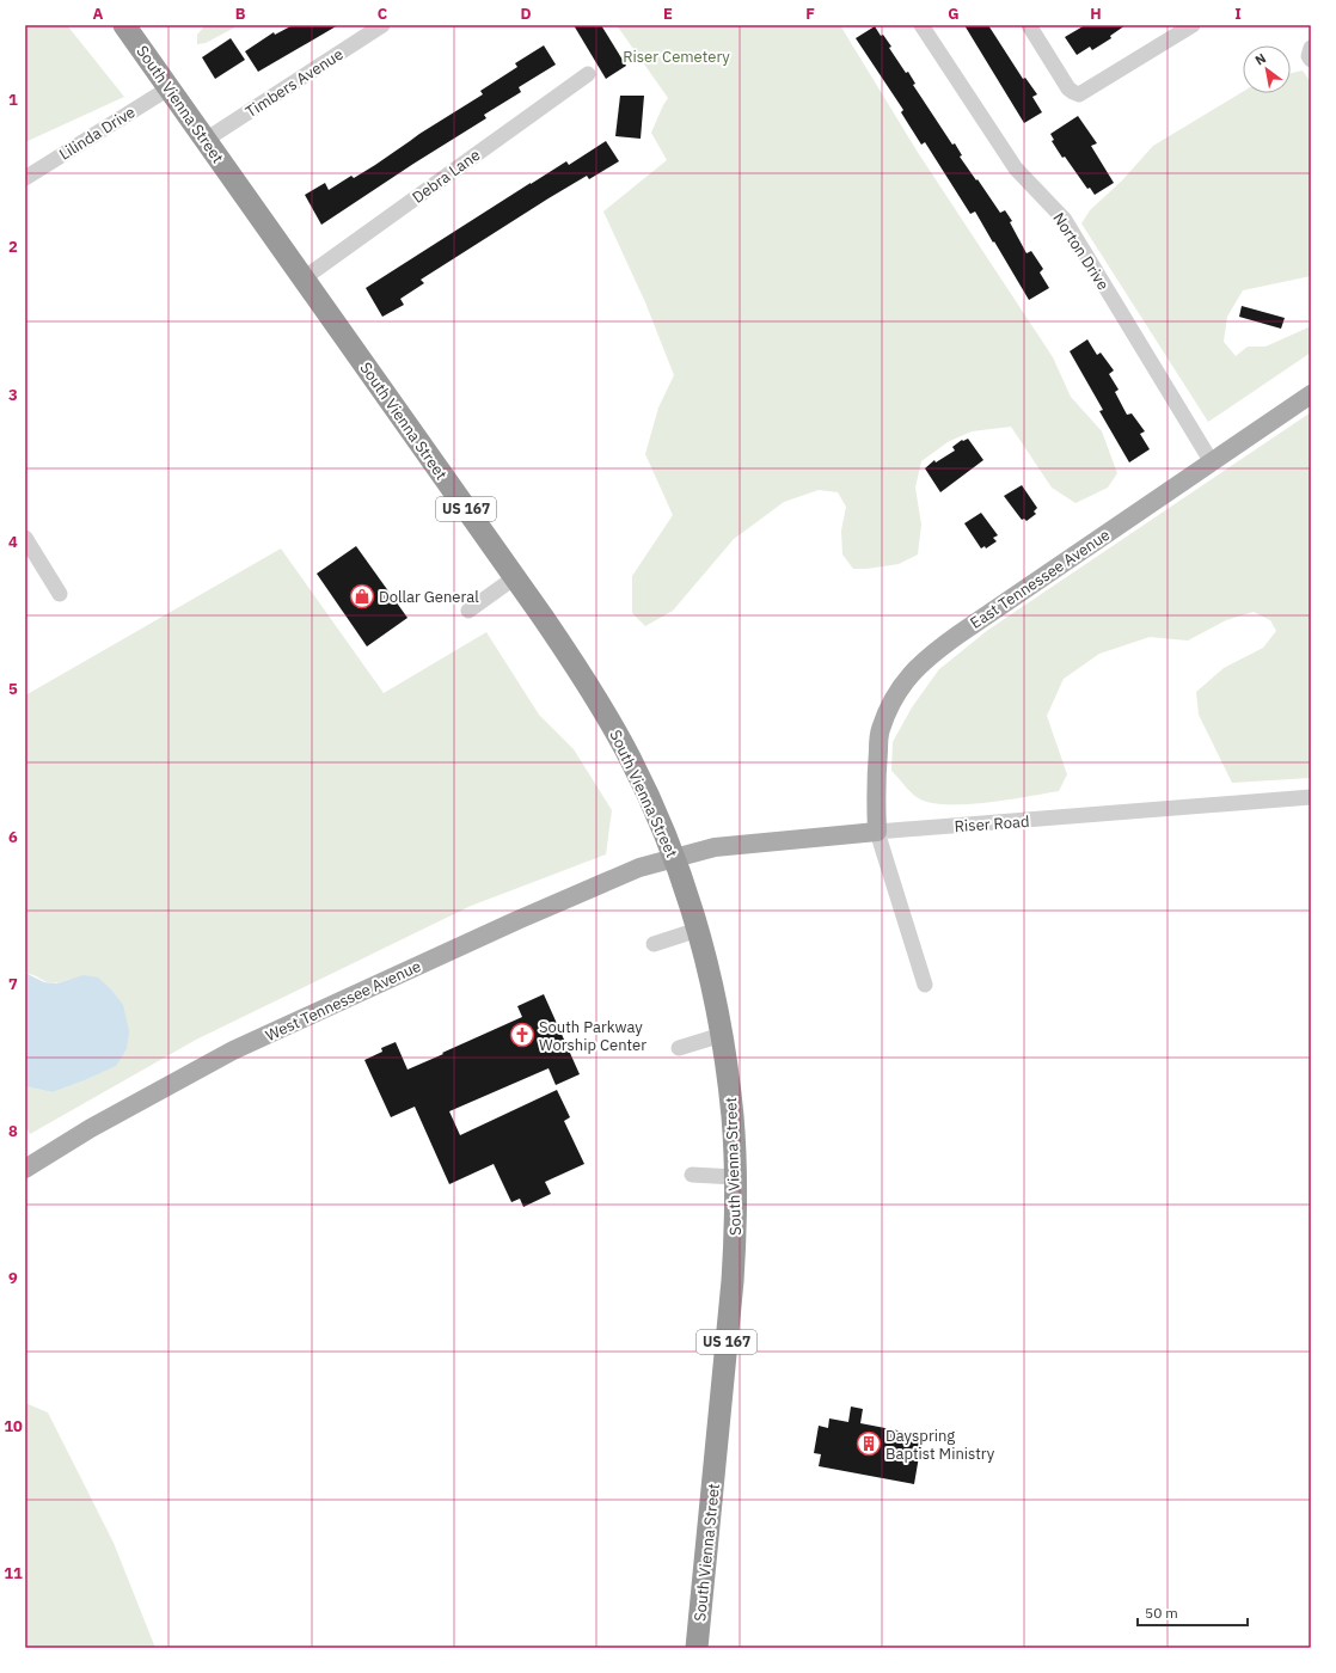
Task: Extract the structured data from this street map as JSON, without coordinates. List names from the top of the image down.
{
  "streets": {
    "highway": ["South Vienna Street", "US 167"],
    "main road": ["East Tennessee Avenue", "Riser Road", "West Tennessee Avenue"],
    "street": [
      "Timbers Avenue",
      "Lilinda Drive",
      "Debra Lane",
      "Norton Drive"
    ]
  },
  "crossings": [
    ["Timbers Avenue", "South Vienna Street"],
    ["South Vienna Street", "Lilinda Drive"],
    ["South Vienna Street", "Debra Lane"],
    ["South Vienna Street", "Riser Road"],
    ["South Vienna Street", "West Tennessee Avenue"],
    ["Norton Drive", "East Tennessee Avenue"],
    ["East Tennessee Avenue", "Riser Road"],
    ["Riser Road", "West Tennessee Avenue"]
  ],
  "parks": ["Riser Cemetery"],
  "places": {
    "shop": ["Dollar General"],
    "church": ["South Parkway Worship Center"],
    "building": ["Dayspring Baptist Ministry"]
  },
  "scale_bar": "50 m",
  "north": "top left",
  "grid": {
    "columns": [
      "A",
      "B",
      "C",
      "D",
      "E",
      "F",
      "G",
      "H",
      "I"
    ],
    "rows": [
      "1",
      "2",
      "3",
      "4",
      "5",
      "6",
      "7",
      "8",
      "9",
      "10",
      "11"
    ]
  }
}
